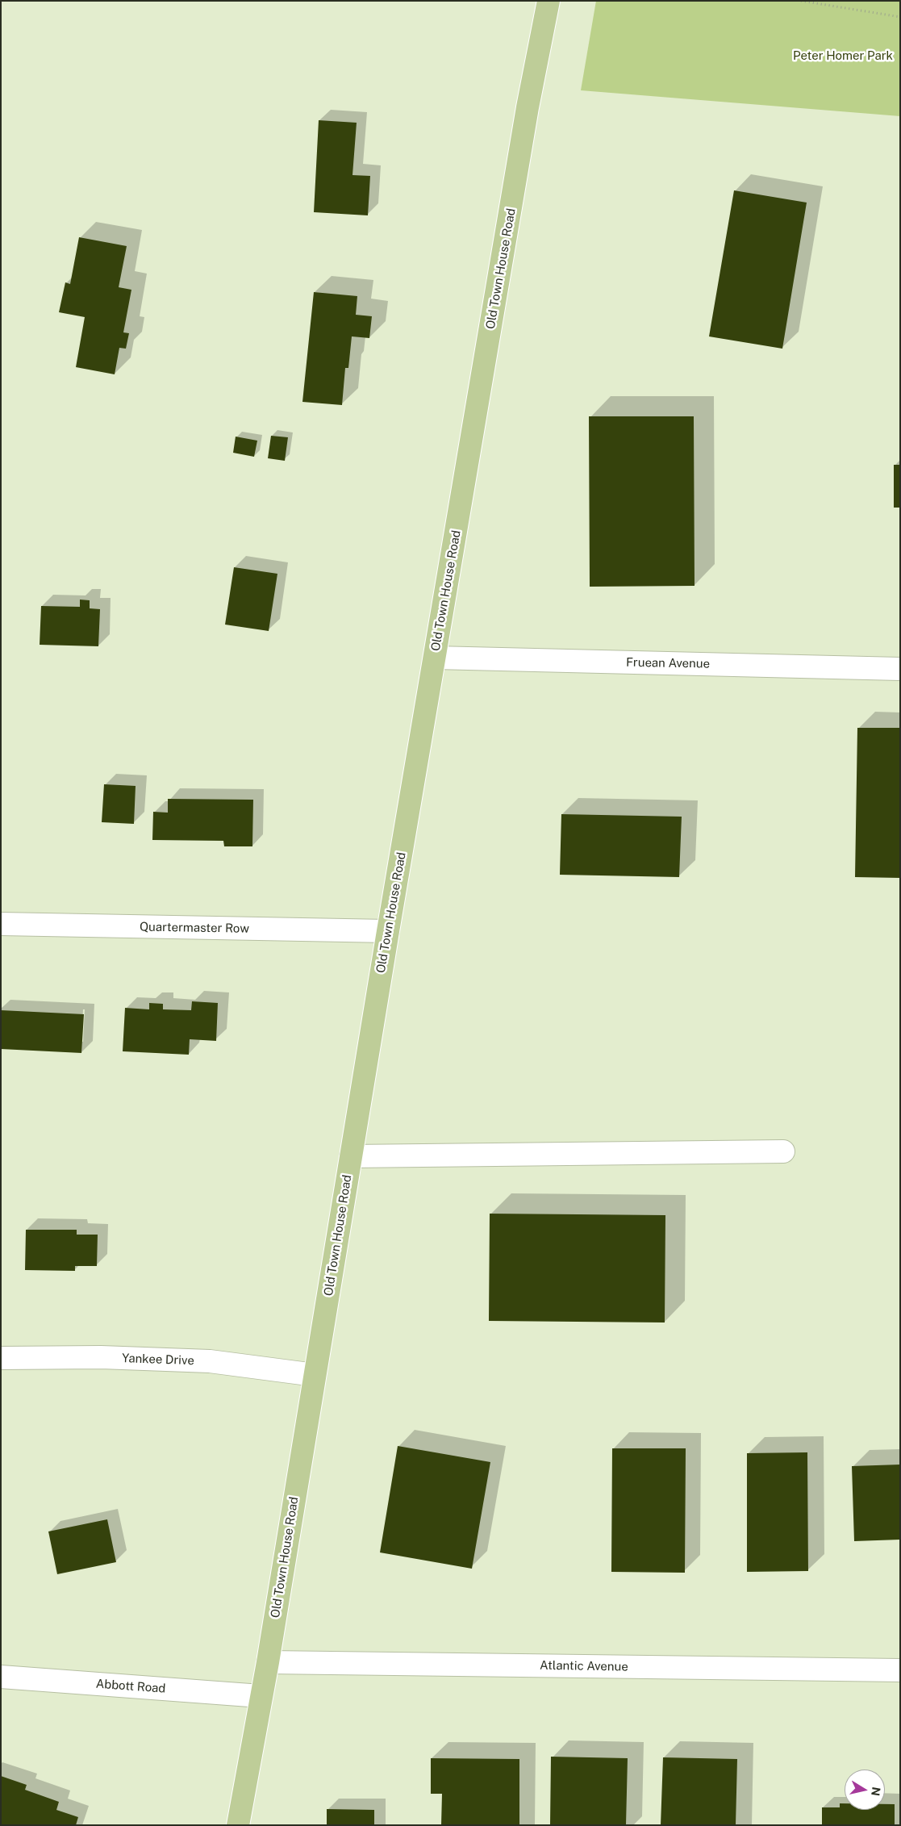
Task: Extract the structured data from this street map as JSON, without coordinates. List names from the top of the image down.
{
  "streets": {
    "main road": ["Old Town House Road"],
    "street": [
      "Fruean Avenue",
      "Quartermaster Row",
      "Yankee Drive",
      "Atlantic Avenue",
      "Abbott Road"
    ]
  },
  "crossings": [
    ["Old Town House Road", "Fruean Avenue"],
    ["Old Town House Road", "Quartermaster Row"],
    ["Old Town House Road", "Yankee Drive"],
    ["Old Town House Road", "Atlantic Avenue"],
    ["Old Town House Road", "Abbott Road"]
  ],
  "parks": ["Peter Homer Park"],
  "north": "right"
}
